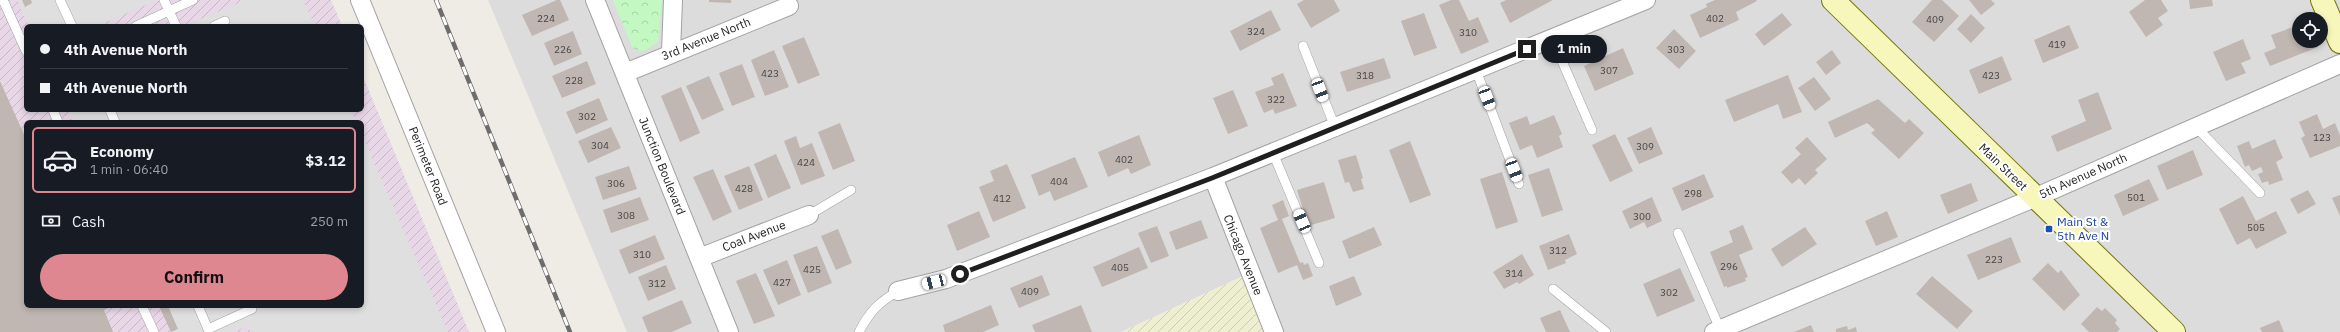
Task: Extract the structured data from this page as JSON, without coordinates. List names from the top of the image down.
{
  "streets": {
    "street": [
      "3rd Avenue North",
      "Perimeter Road",
      "Junction Boulevard",
      "Main Street",
      "5th Avenue North",
      "Coal Avenue",
      "Chicago Avenue"
    ]
  },
  "crossings": [
    ["3rd Avenue North", "Junction Boulevard"],
    ["Junction Boulevard", "Coal Avenue"],
    ["Main Street", "5th Avenue North"]
  ],
  "places": {
    "transit": ["Main St & 5th Ave N"]
  },
  "house_numbers": [
    "224",
    "402",
    "409",
    "324",
    "310",
    "419",
    "226",
    "303",
    "307",
    "423",
    "318",
    "423",
    "228",
    "322",
    "302",
    "123",
    "304",
    "309",
    "402",
    "424",
    "404",
    "306",
    "428",
    "298",
    "501",
    "412",
    "308",
    "300",
    "505",
    "312",
    "310",
    "223",
    "296",
    "405",
    "425",
    "314",
    "427",
    "312",
    "409",
    "302"
  ],
  "page": {
    "banner": ["4th Avenue North", "4th Avenue North"],
    "bubble": "1 min",
    "list": [
      {
        "name": "Economy",
        "note": "1 min · 06:40",
        "value": "$3.12"
      }
    ],
    "pay": ["Cash", "250 m"],
    "buttons": "Confirm"
  }
}
